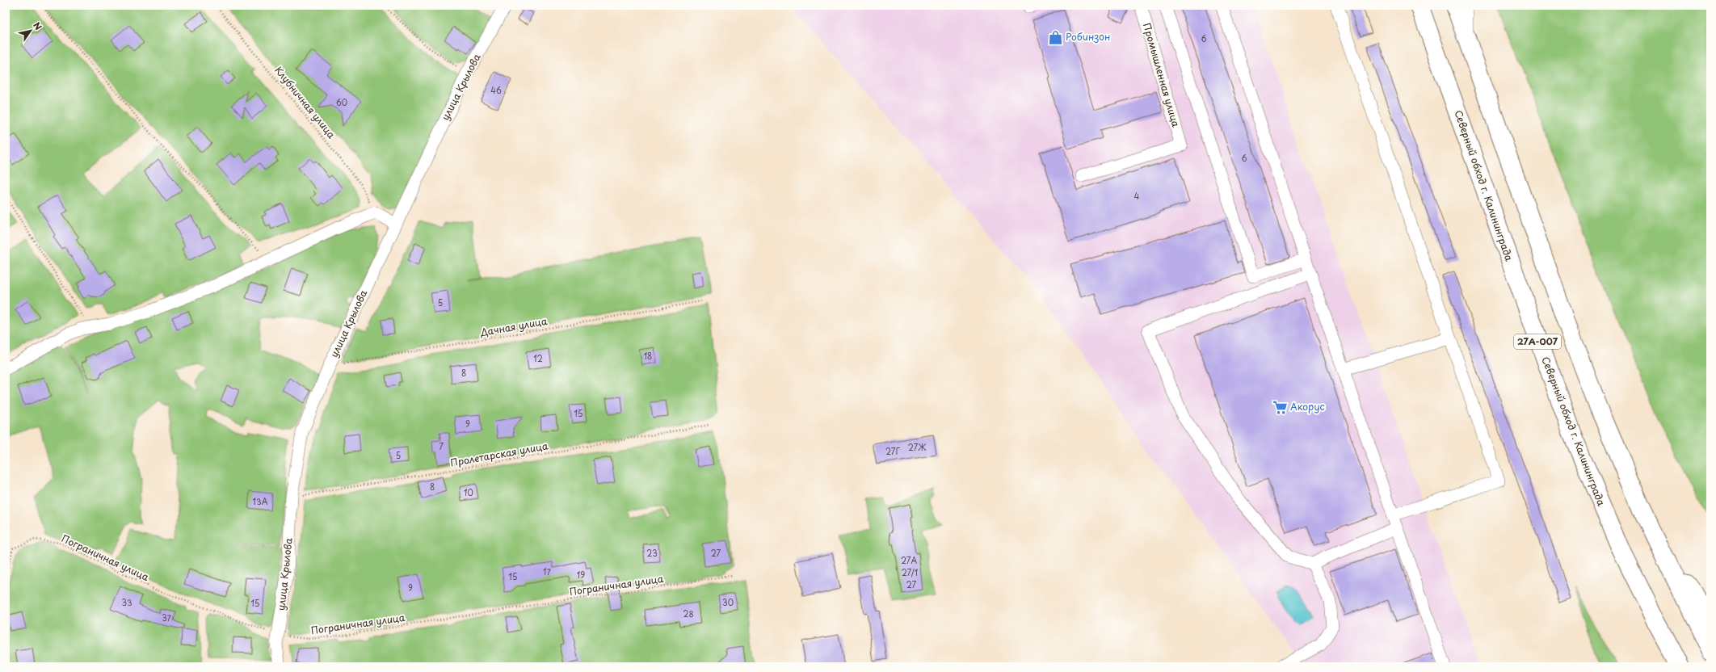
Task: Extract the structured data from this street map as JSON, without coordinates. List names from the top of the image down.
{
  "streets": {
    "highway": ["Северный обход г. Калининграда", "27А-007"],
    "street": ["Промышленная улица", "улица Крылова"],
    "path": [
      "Клубничная улица",
      "Дачная улица",
      "Пролетарская улица",
      "Пограничная улица"
    ]
  },
  "crossings": [
    ["улица Крылова", "Дачная улица"],
    ["улица Крылова", "Пролетарская улица"],
    ["улица Крылова", "Пограничная улица"]
  ],
  "places": {
    "shop": ["Робинзон"],
    "supermarket": ["Акорус"]
  },
  "house_numbers": [
    "6",
    "46",
    "60",
    "6",
    "4",
    "5",
    "18",
    "12",
    "8",
    "15",
    "9",
    "7",
    "27Ж",
    "27Г",
    "5",
    "8",
    "10",
    "13А",
    "23",
    "27",
    "27А",
    "17",
    "27/1",
    "19",
    "15",
    "27",
    "9",
    "33",
    "30",
    "15",
    "28",
    "37"
  ],
  "north": "top right"
}
